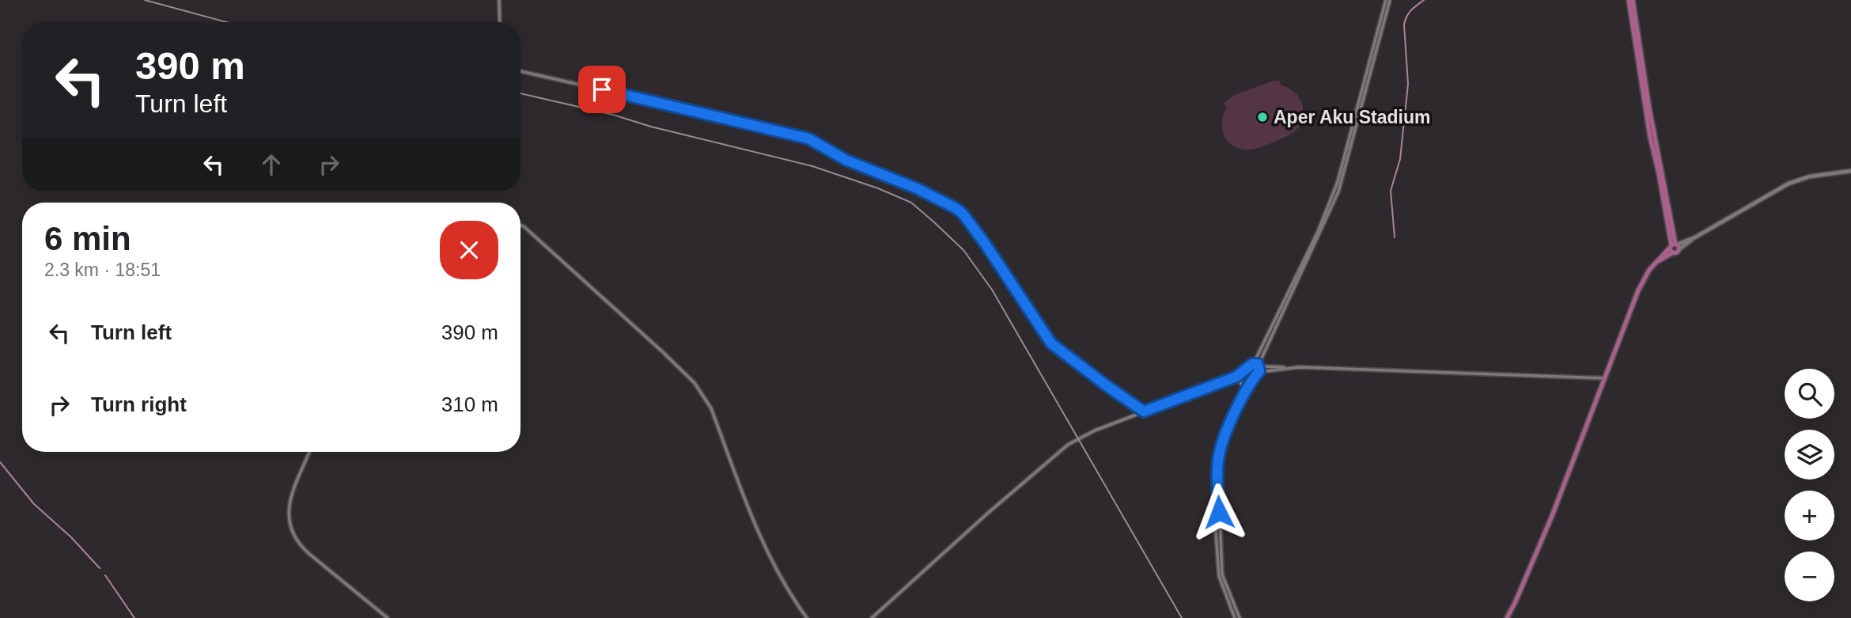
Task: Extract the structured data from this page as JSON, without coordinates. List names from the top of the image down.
{
  "places": ["Aper Aku Stadium"],
  "page": {
    "turn": ["390 m", "Turn left"],
    "heading": ["6 min", "2.3 km · 18:51"],
    "list": [
      {
        "name": "Turn left",
        "value": "390 m"
      },
      {
        "name": "Turn right",
        "value": "310 m"
      }
    ],
    "map_buttons": ["+", "−"]
  }
}
